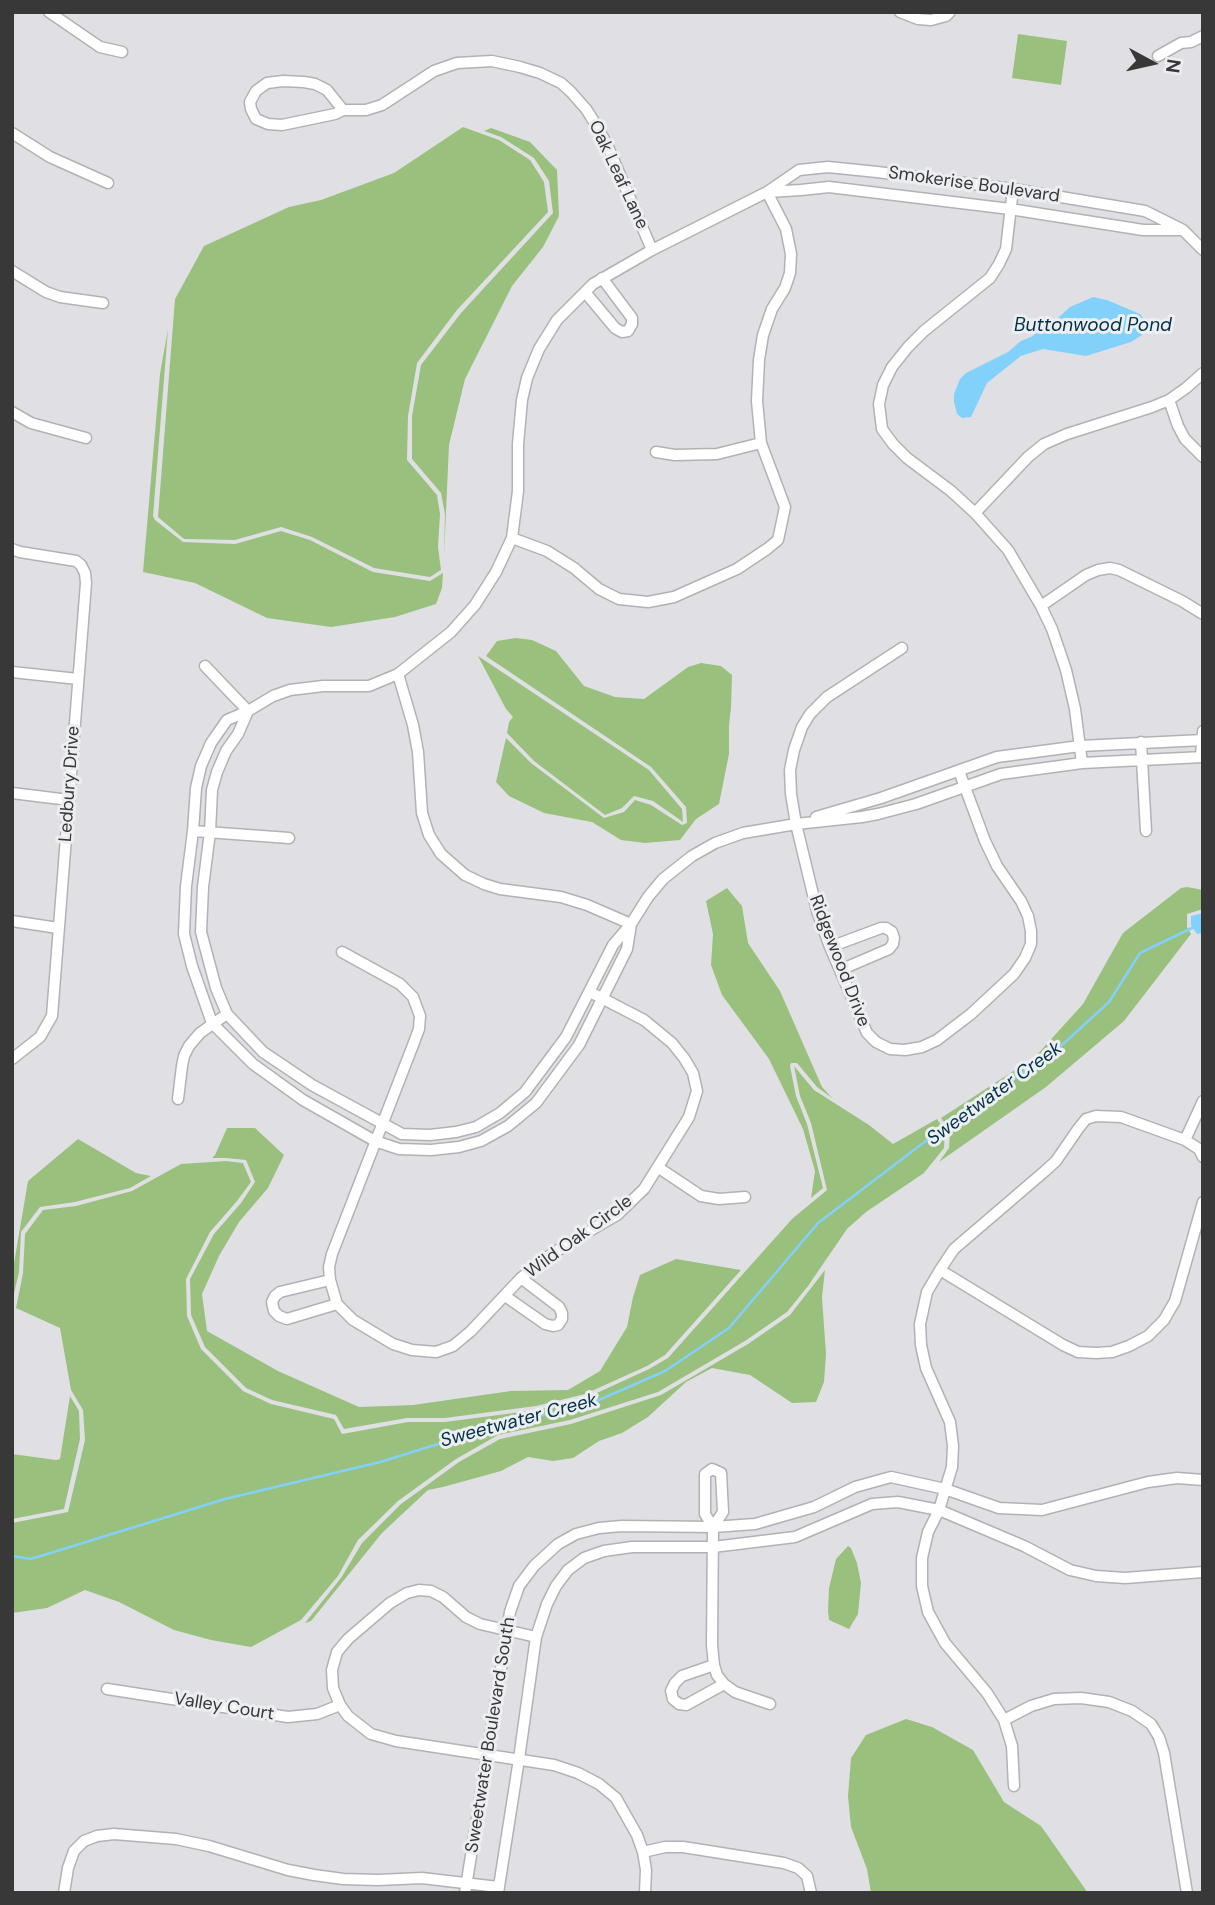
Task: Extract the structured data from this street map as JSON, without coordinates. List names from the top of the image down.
{
  "streets": {
    "street": [
      "Oak Leaf Lane",
      "Smokerise Boulevard",
      "Ledbury Drive",
      "Ridgewood Drive",
      "Wild Oak Circle",
      "Valley Court",
      "Sweetwater Boulevard South"
    ]
  },
  "crossings": [
    ["Oak Leaf Lane", "Smokerise Boulevard"],
    ["Smokerise Boulevard", "Wild Oak Circle"],
    ["Valley Court", "Sweetwater Boulevard South"]
  ],
  "water": ["Buttonwood Pond", "Sweetwater Creek"],
  "north": "right"
}
